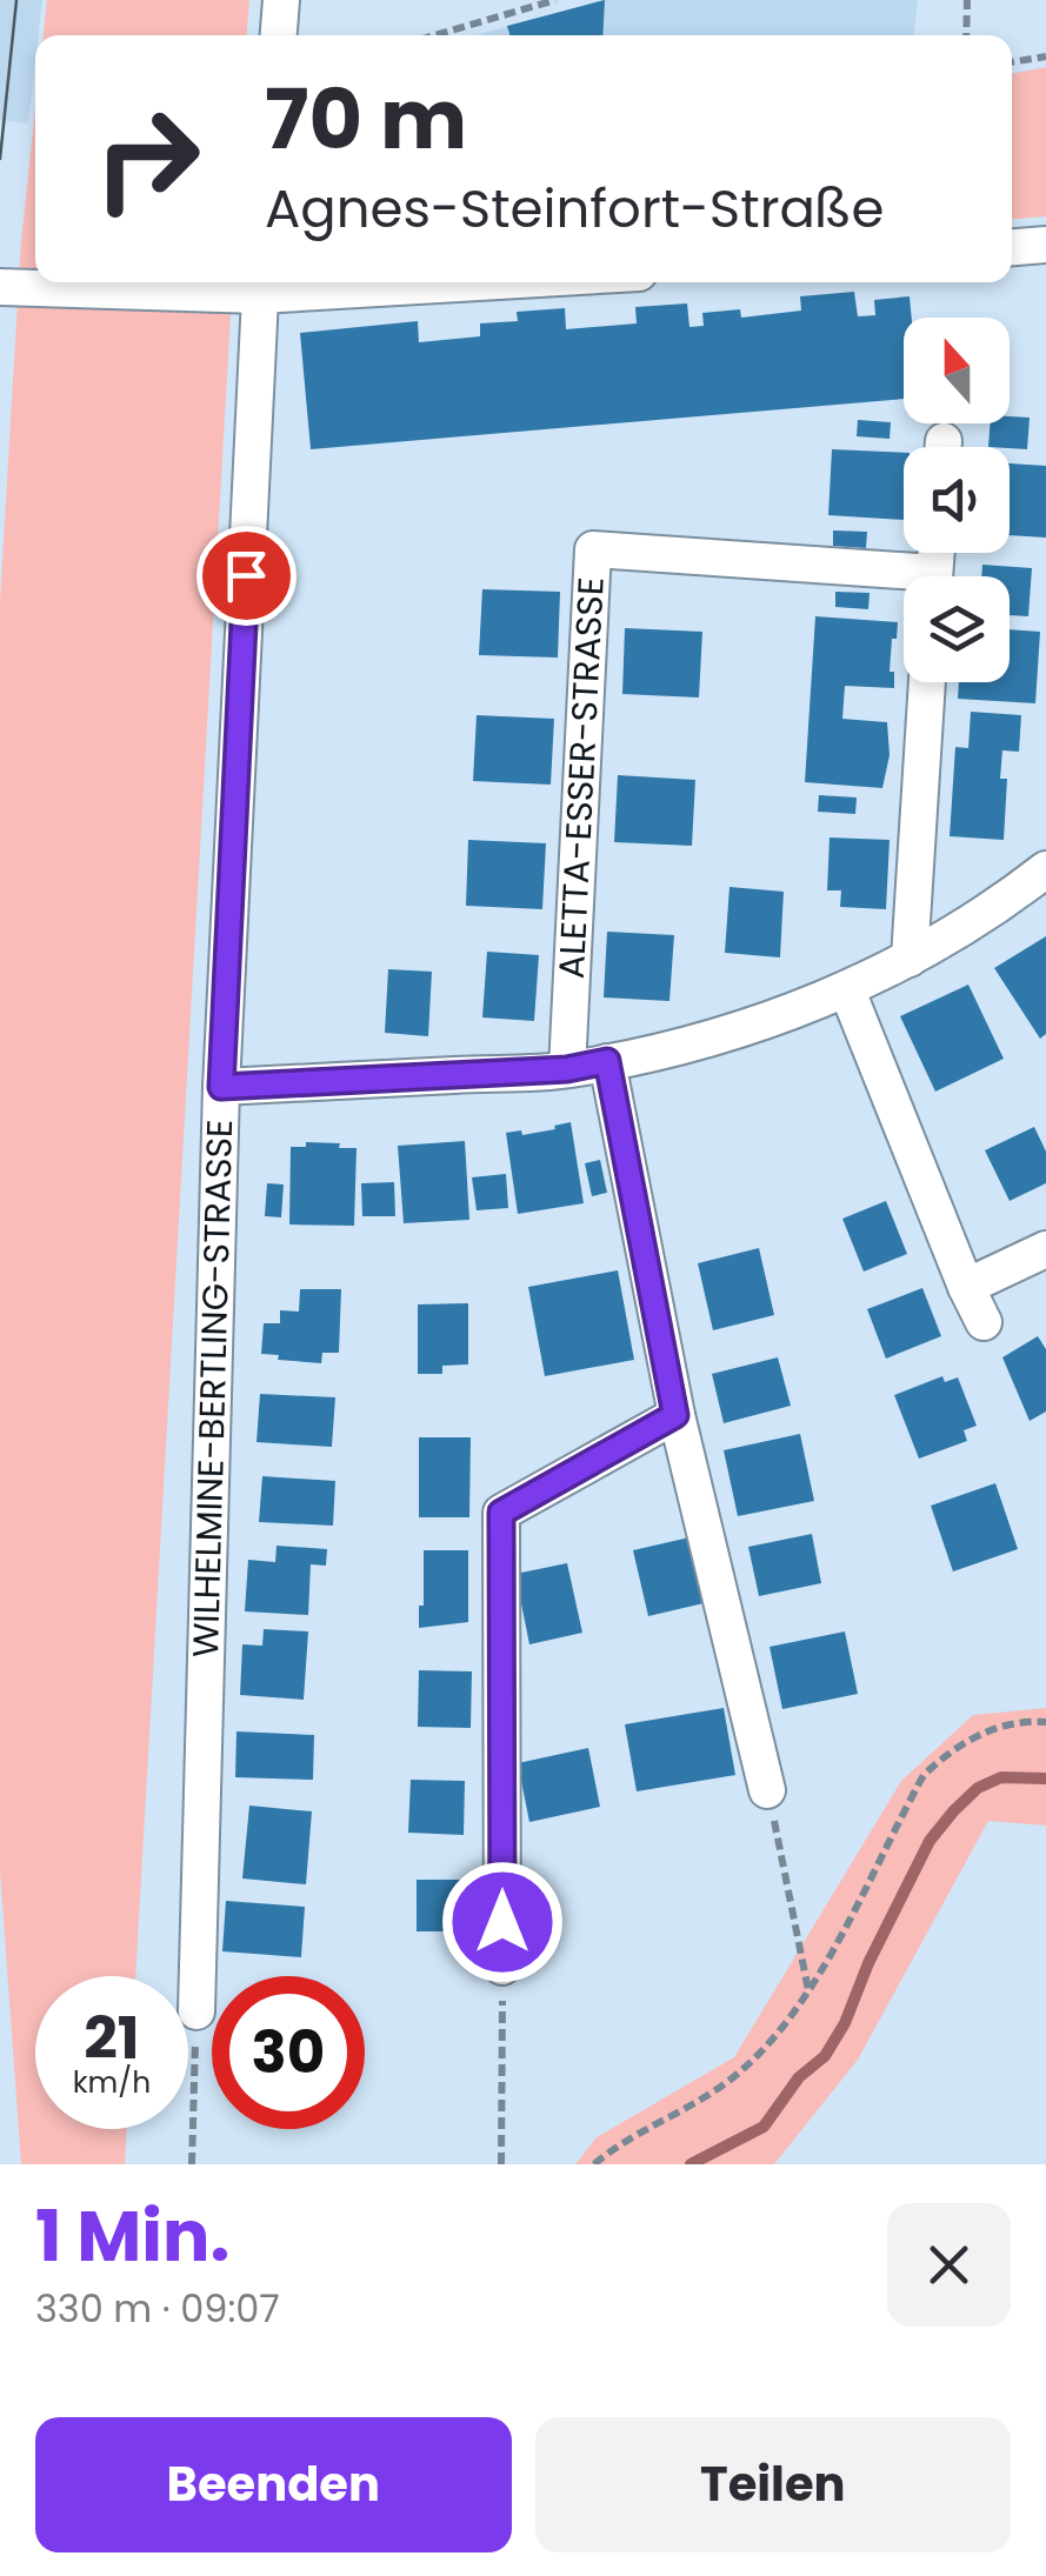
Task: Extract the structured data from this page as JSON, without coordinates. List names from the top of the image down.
{
  "streets": {
    "street": ["ALETTA-ESSER-STRASSE", "WILHELMINE-BERTLING-STRASSE"]
  },
  "north": "top",
  "page": {
    "turn": ["70 m", "Agnes-Steinfort-Straße"],
    "speed": "21 km/h",
    "limit": "30",
    "heading": ["1 Min.", "330 m · 09:07"],
    "buttons": ["Beenden", "Teilen"]
  }
}
